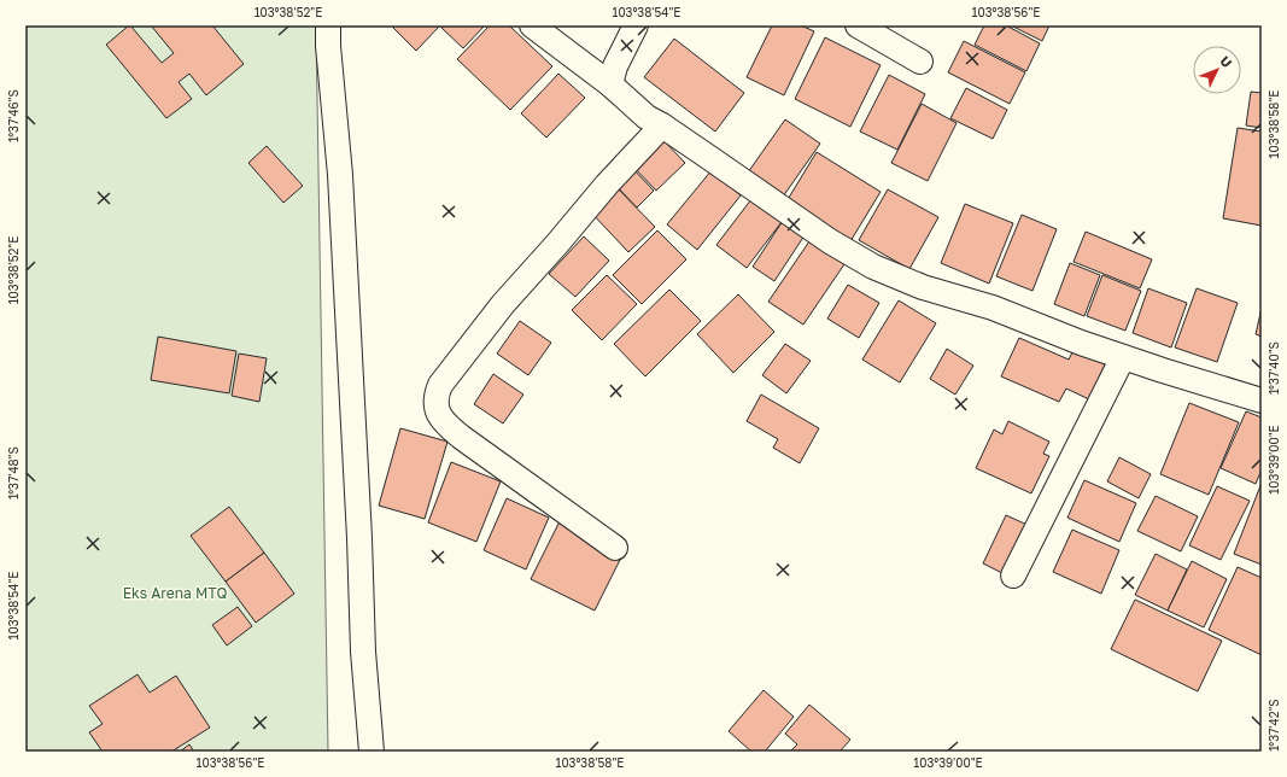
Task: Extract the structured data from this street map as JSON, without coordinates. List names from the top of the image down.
{
  "parks": ["Eks Arena MTQ"],
  "north": "top right",
  "coordinates": [
    "103°38'52\"E",
    "103°38'54\"E",
    "103°38'56\"E",
    "1°37'46\"S",
    "103°38'58\"E",
    "1°37'40\"S",
    "103°39'00\"E",
    "1°37'48\"S",
    "1°37'42\"S"
  ]
}
